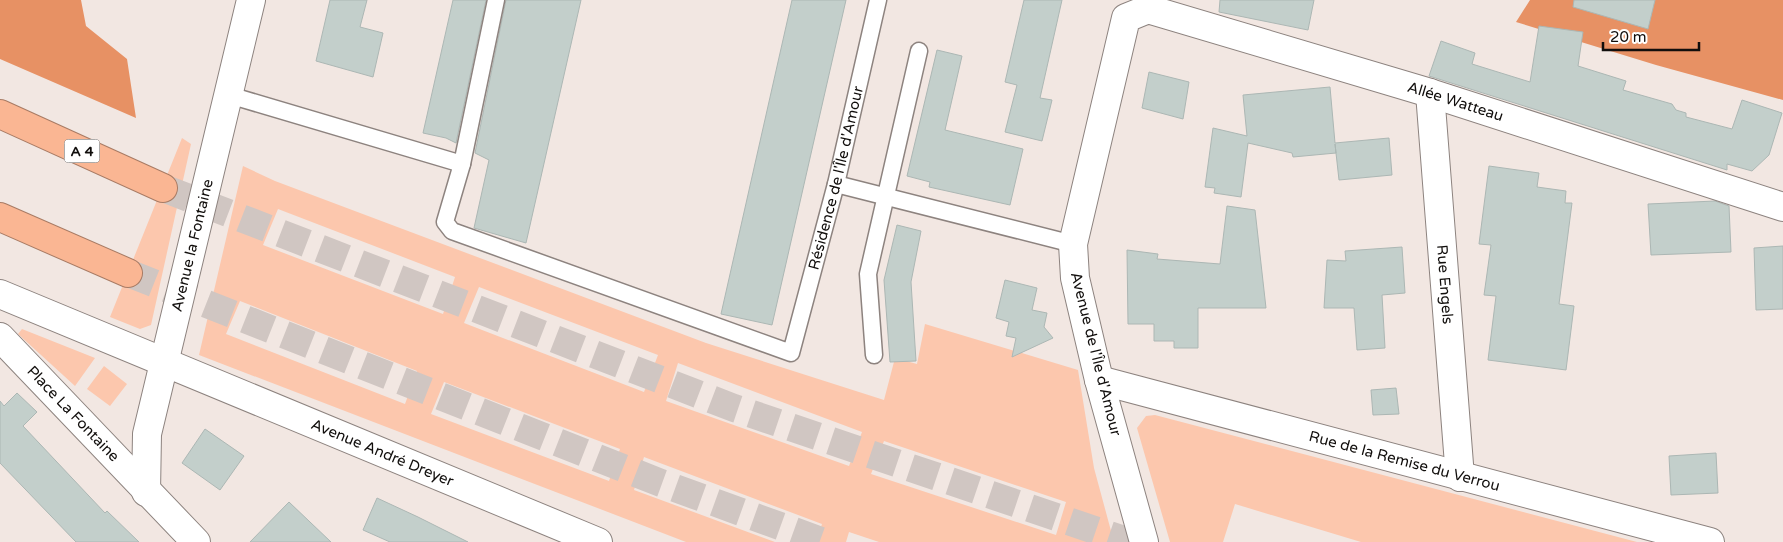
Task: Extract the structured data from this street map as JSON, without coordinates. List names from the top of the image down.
{
  "streets": {
    "highway": ["A 4"],
    "street": [
      "Allée Watteau",
      "Avenue la Fontaine",
      "Rue Engels",
      "Avenue de l'Île d'Amour",
      "Place La Fontaine",
      "Avenue André Dreyer",
      "Rue de la Remise du Verrou"
    ],
    "lane": ["Résidence de l'Île d'Amour"]
  },
  "crossings": [
    ["Allée Watteau", "Rue Engels"],
    ["Allée Watteau", "Avenue de l'Île d'Amour"],
    ["Avenue la Fontaine", "Place La Fontaine"],
    ["Avenue la Fontaine", "Avenue André Dreyer"],
    ["Rue Engels", "Rue de la Remise du Verrou"],
    ["Avenue de l'Île d'Amour", "Rue de la Remise du Verrou"]
  ],
  "scale_bar": "20 m"
}
